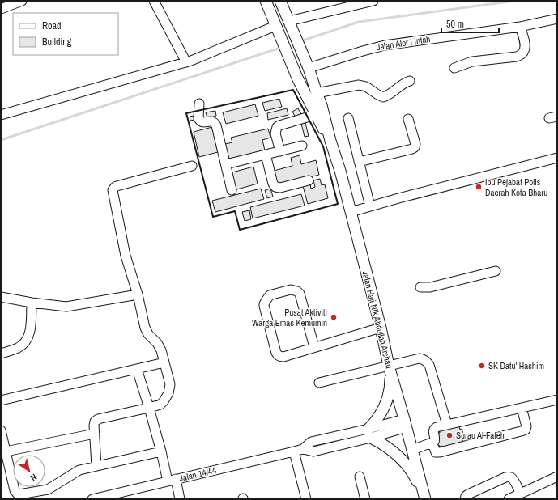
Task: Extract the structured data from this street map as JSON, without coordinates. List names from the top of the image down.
{
  "streets": {
    "main road": ["Jalan Haji Nik Abdullah Arshad"],
    "street": ["Jalan Alor Lintah", "Jalan 14/44"]
  },
  "crossings": [
    ["Jalan Alor Lintah", "Jalan Haji Nik Abdullah Arshad"],
    ["Jalan Haji Nik Abdullah Arshad", "Jalan 14/44"]
  ],
  "places": [
    "Ibu Pejabat Polis Daerah Kota Bharu",
    "Pusat Aktiviti Warga Emas Kemumin",
    "SK Datu' Hashim",
    "Surau Al-Fateh"
  ],
  "legend": ["Road", "Building"],
  "scale_bar": "50 m",
  "north": "bottom right"
}
